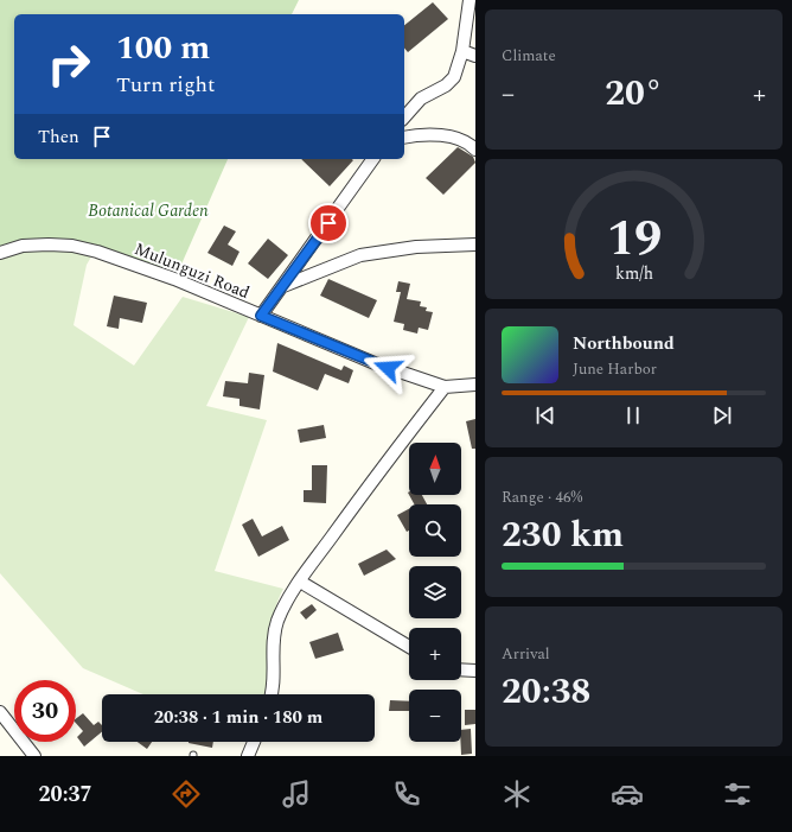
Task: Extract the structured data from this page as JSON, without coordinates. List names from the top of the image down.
{
  "streets": {
    "street": ["Mulunguzi Road"]
  },
  "parks": ["Botanical Garden"],
  "north": "top",
  "page": {
    "tile": [
      "Climate",
      ["Range · 46%", "230 km"],
      ["Arrival", "20:38"]
    ],
    "turn": ["100 m", "Turn right"],
    "heat": ["−", "20°", "+"],
    "then": "Then",
    "song": ["Northbound", "June Harbor"],
    "map_buttons": ["+", "−"],
    "limit": "30",
    "trip": "20:38 · 1 min · 180 m",
    "tabs": "20:37",
    "gauge": ["19", "km/h"]
  }
}
